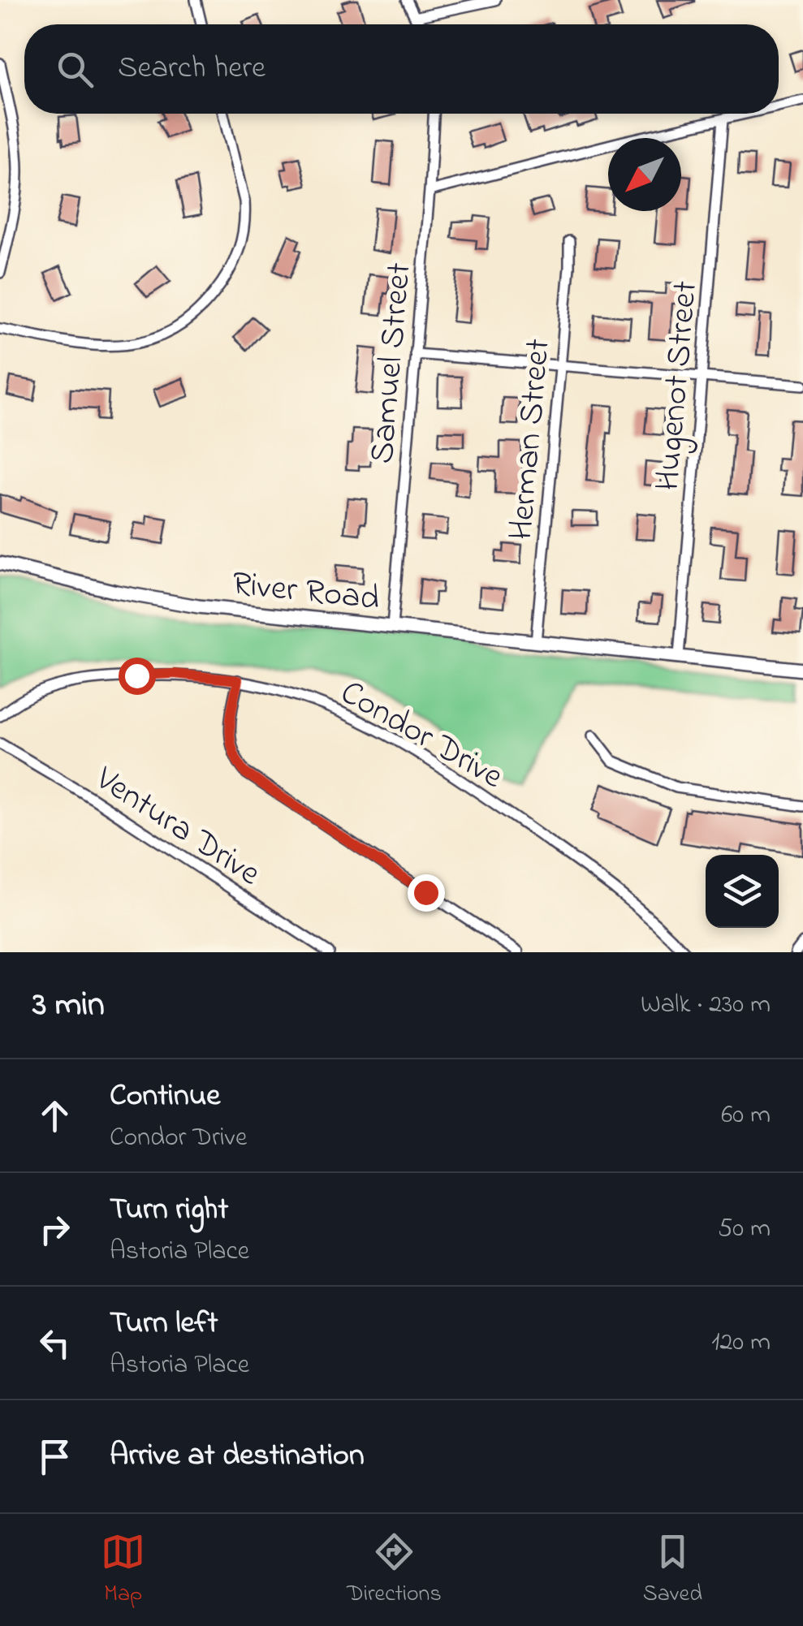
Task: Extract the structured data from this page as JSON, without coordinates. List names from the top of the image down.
{
  "streets": {
    "street": [
      "Samuel Street",
      "Hugenot Street",
      "Herman Street",
      "River Road",
      "Condor Drive",
      "Ventura Drive"
    ]
  },
  "crossings": [
    ["Samuel Street", "River Road"],
    ["Hugenot Street", "River Road"],
    ["Herman Street", "River Road"]
  ],
  "north": "bottom left",
  "page": {
    "search": "Search here",
    "heading": ["3 min", "Walk · 230 m"],
    "list": [
      ["Continue", "Condor Drive", "60 m"],
      ["Turn right", "Astoria Place", "50 m"],
      ["Turn left", "Astoria Place", "120 m"],
      "Arrive at destination"
    ],
    "nav": ["Map", "Directions", "Saved"]
  }
}
